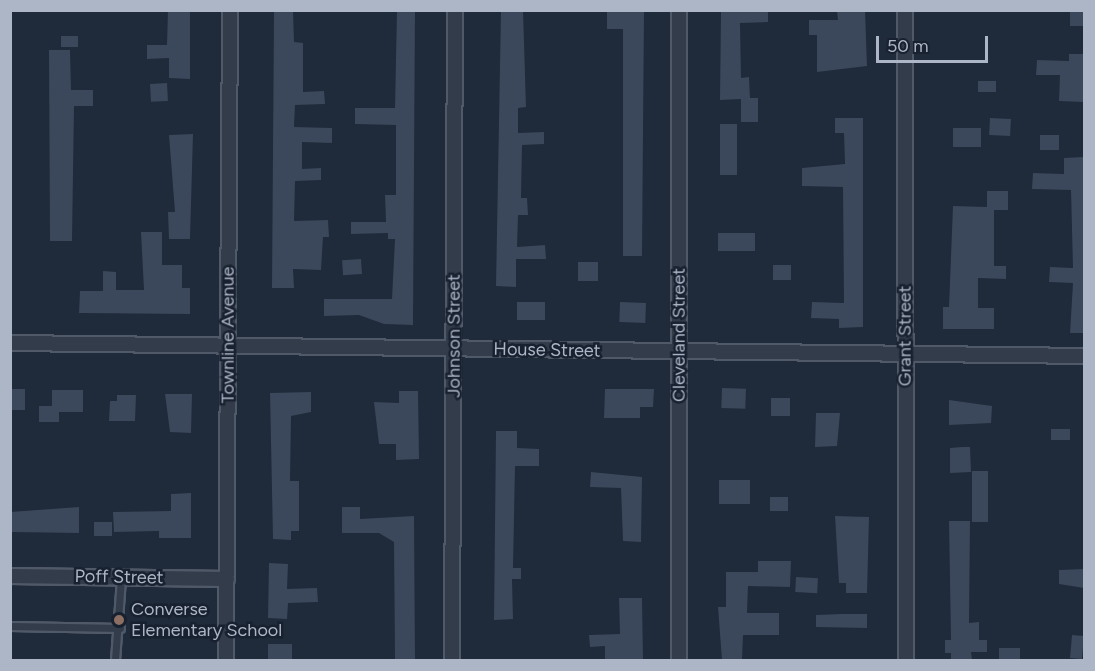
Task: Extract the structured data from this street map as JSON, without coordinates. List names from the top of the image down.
{
  "streets": {
    "street": [
      "Townline Avenue",
      "Cleveland Street",
      "Johnson Street",
      "Grant Street",
      "House Street",
      "Poff Street"
    ]
  },
  "crossings": [
    ["Townline Avenue", "House Street"],
    ["Townline Avenue", "Poff Street"],
    ["Cleveland Street", "House Street"],
    ["Johnson Street", "House Street"],
    ["Grant Street", "House Street"]
  ],
  "places": ["Converse Elementary School"],
  "scale_bar": "50 m"
}
